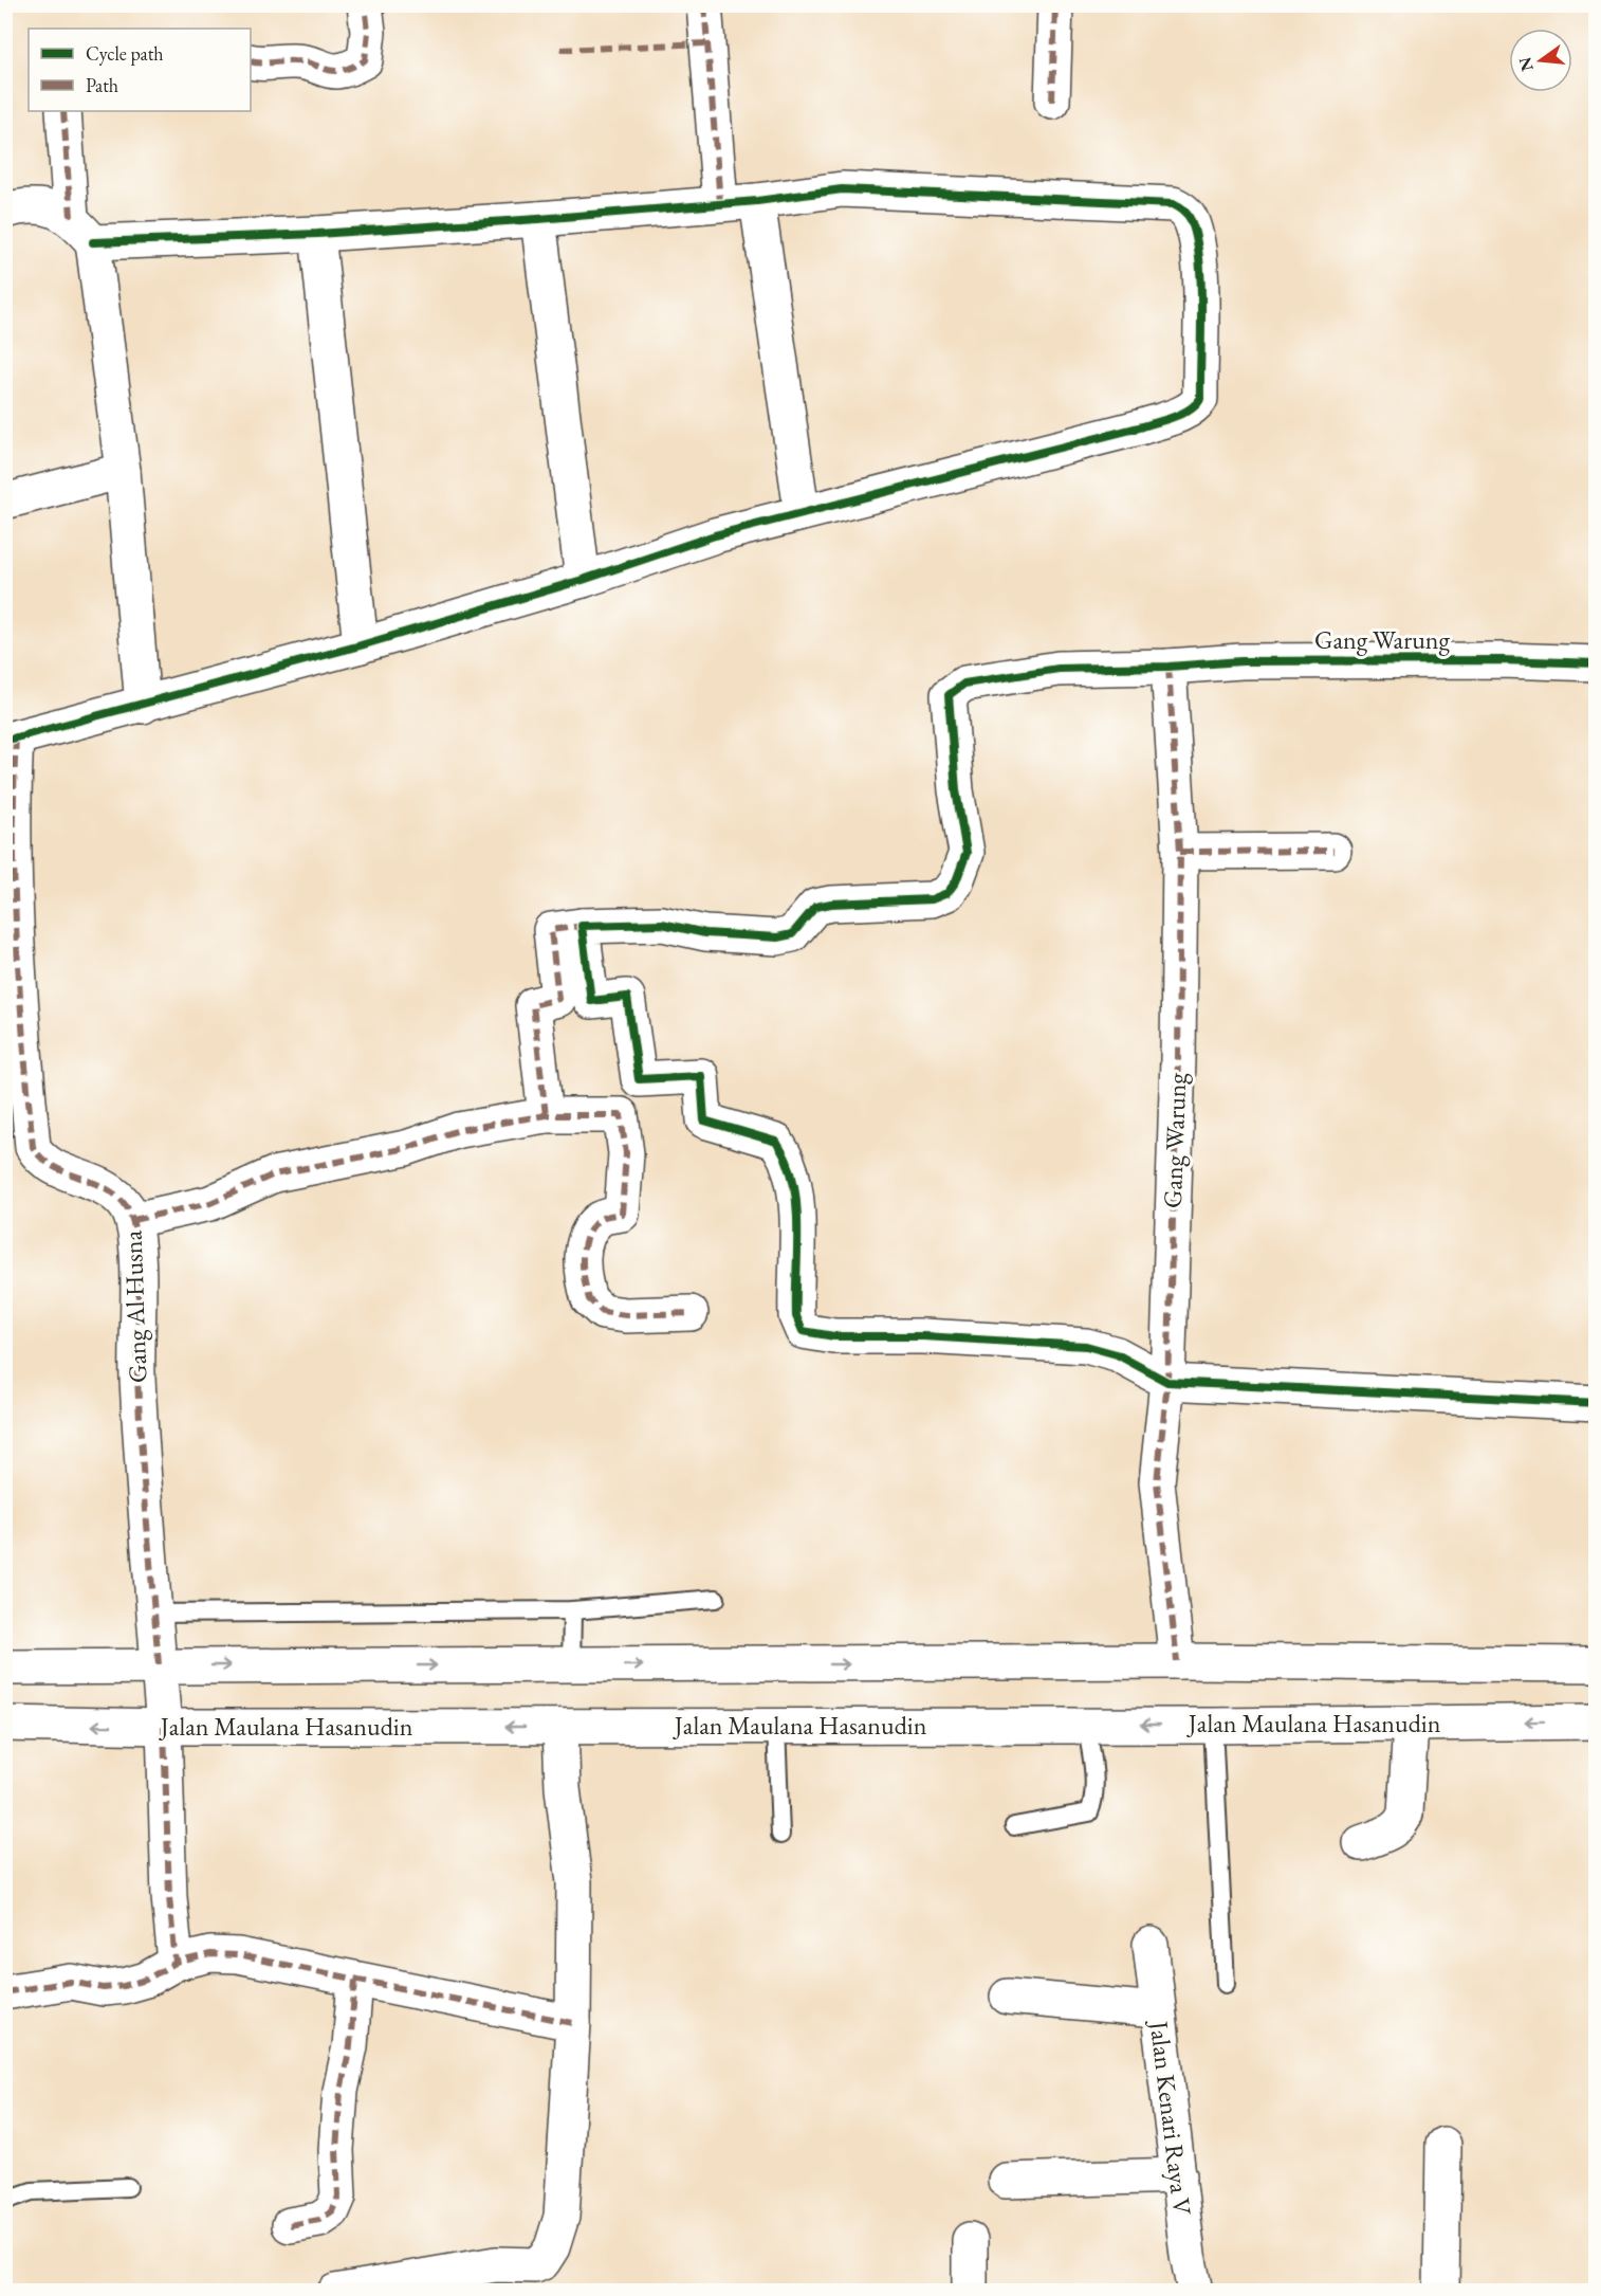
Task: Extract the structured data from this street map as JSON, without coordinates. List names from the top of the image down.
{
  "streets": {
    "street": [
      "Gang Warung",
      "Gang Al Husna",
      "Jalan Maulana Hasanudin",
      "Jalan Kenari Raya V"
    ]
  },
  "crossings": [
    ["Gang Al Husna", "Jalan Maulana Hasanudin"]
  ],
  "legend": ["Cycle path", "Path"],
  "north": "left"
}
